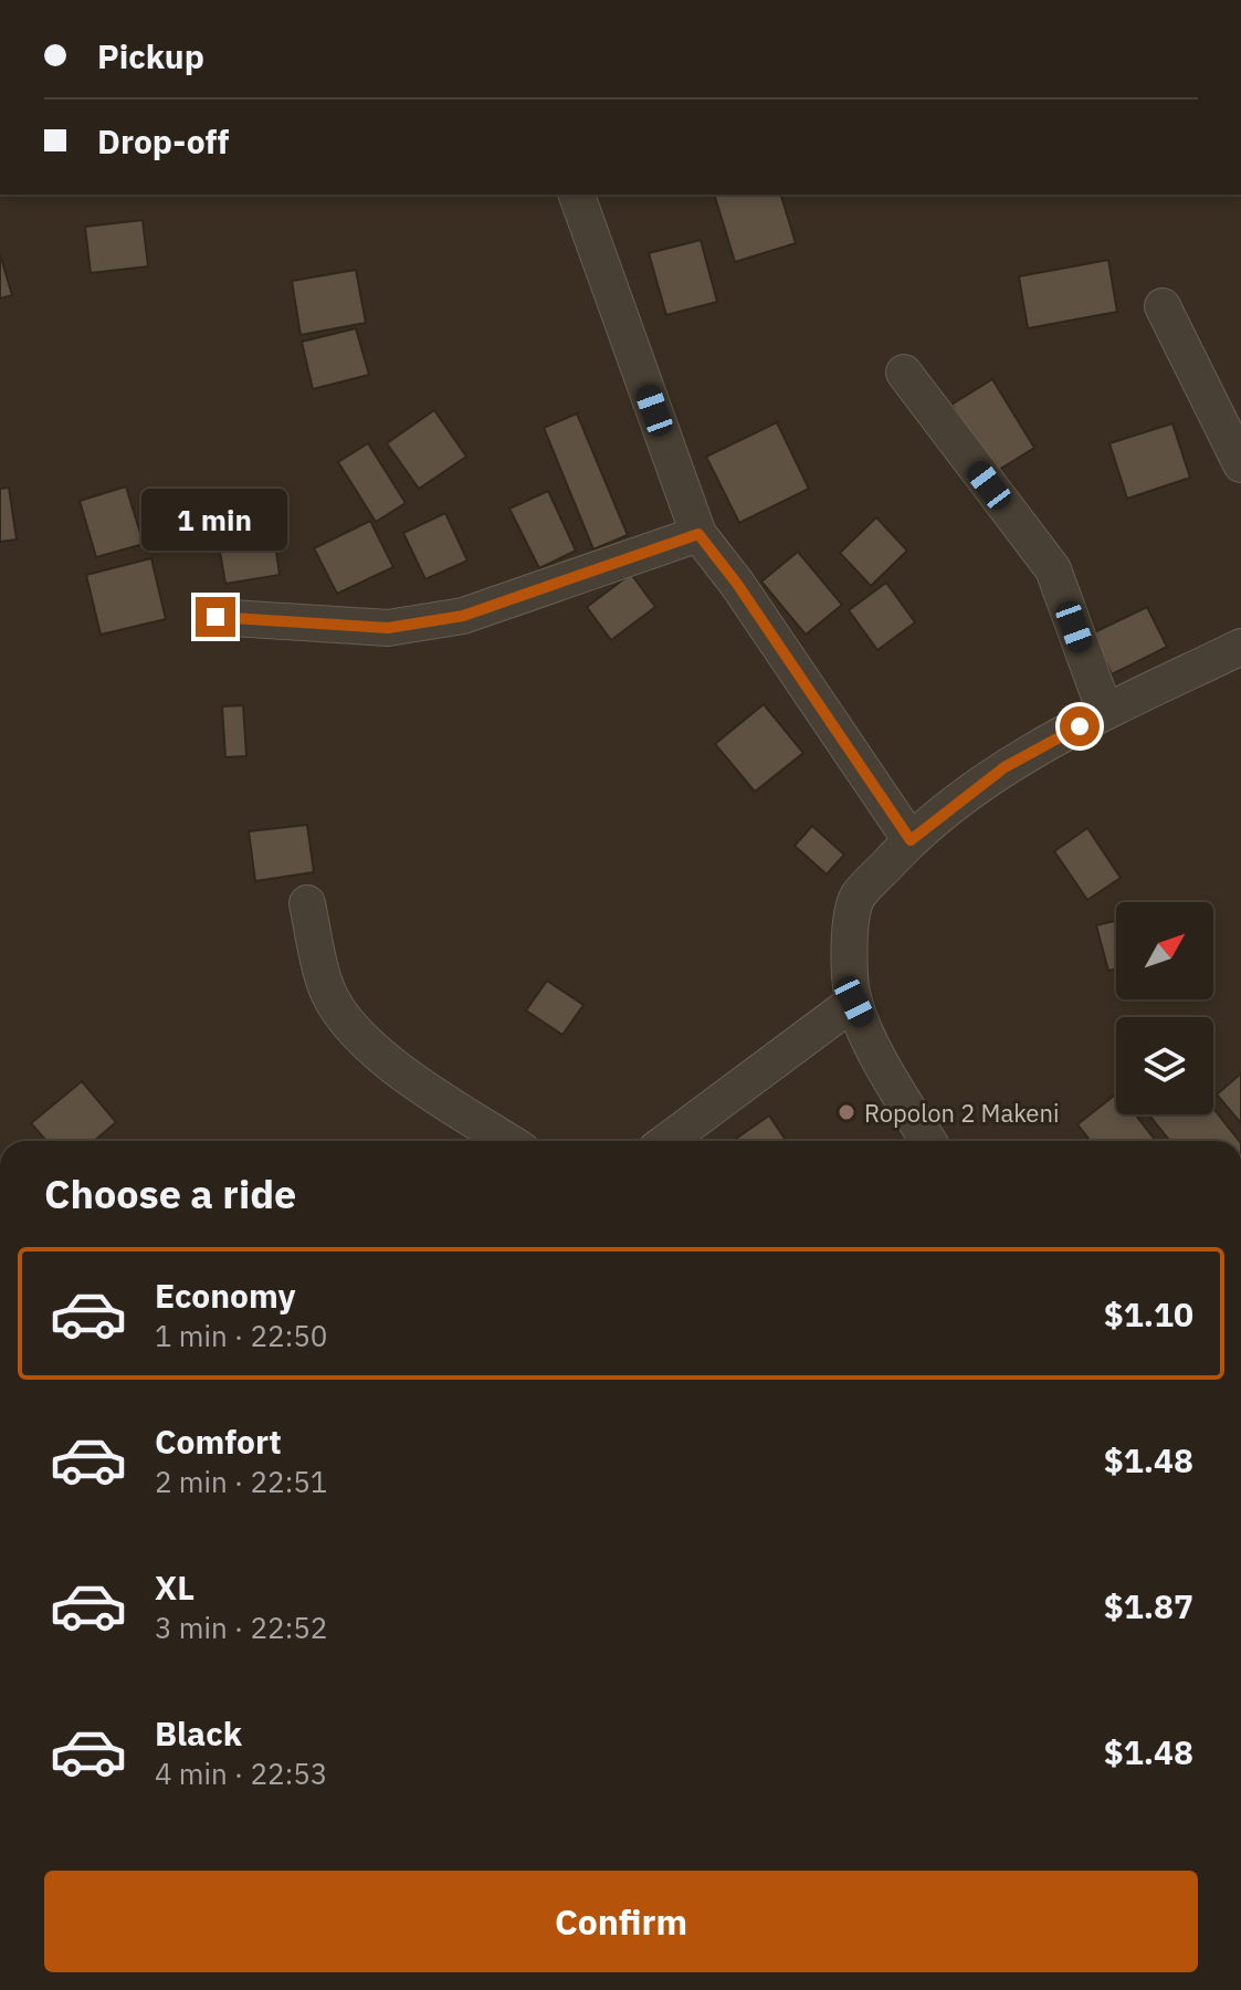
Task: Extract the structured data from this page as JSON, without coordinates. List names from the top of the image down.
{
  "places": ["Ropolon 2 Makeni"],
  "north": "top right",
  "page": {
    "banner": ["Pickup", "Drop-off"],
    "bubble": "1 min",
    "heading": "Choose a ride",
    "list": [
      {
        "name": "Economy",
        "note": "1 min · 22:50",
        "value": "$1.10"
      },
      {
        "name": "Comfort",
        "note": "2 min · 22:51",
        "value": "$1.48"
      },
      {
        "name": "XL",
        "note": "3 min · 22:52",
        "value": "$1.87"
      },
      {
        "name": "Black",
        "note": "4 min · 22:53",
        "value": "$1.48"
      }
    ],
    "buttons": "Confirm"
  }
}
